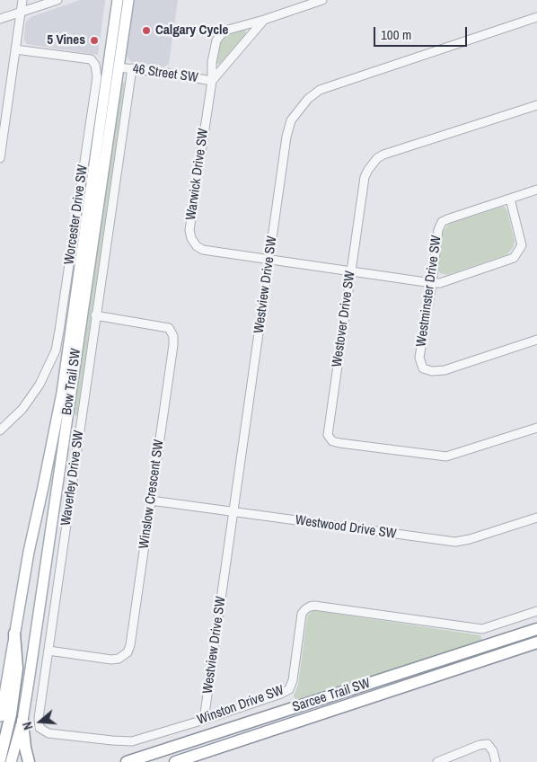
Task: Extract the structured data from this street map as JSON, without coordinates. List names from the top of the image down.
{
  "streets": {
    "highway": ["Sarcee Trail SW"],
    "main road": ["Bow Trail SW"],
    "street": [
      "46 Street SW",
      "Warwick Drive SW",
      "Worcester Drive SW",
      "Westview Drive SW",
      "Westminster Drive SW",
      "Westover Drive SW",
      "Waverley Drive SW",
      "Winslow Crescent SW",
      "Westwood Drive SW",
      "Winston Drive SW"
    ]
  },
  "crossings": [
    ["46 Street SW", "Warwick Drive SW"],
    ["46 Street SW", "Bow Trail SW"],
    ["46 Street SW", "Waverley Drive SW"],
    ["Warwick Drive SW", "Westview Drive SW"],
    ["Westview Drive SW", "Westwood Drive SW"],
    ["Westview Drive SW", "Winston Drive SW"],
    ["Waverley Drive SW", "Winslow Crescent SW"],
    ["Waverley Drive SW", "Winston Drive SW"],
    ["Winslow Crescent SW", "Westwood Drive SW"]
  ],
  "places": ["Calgary Cycle", "5 Vines"],
  "scale_bar": "100 m",
  "north": "left"
}
